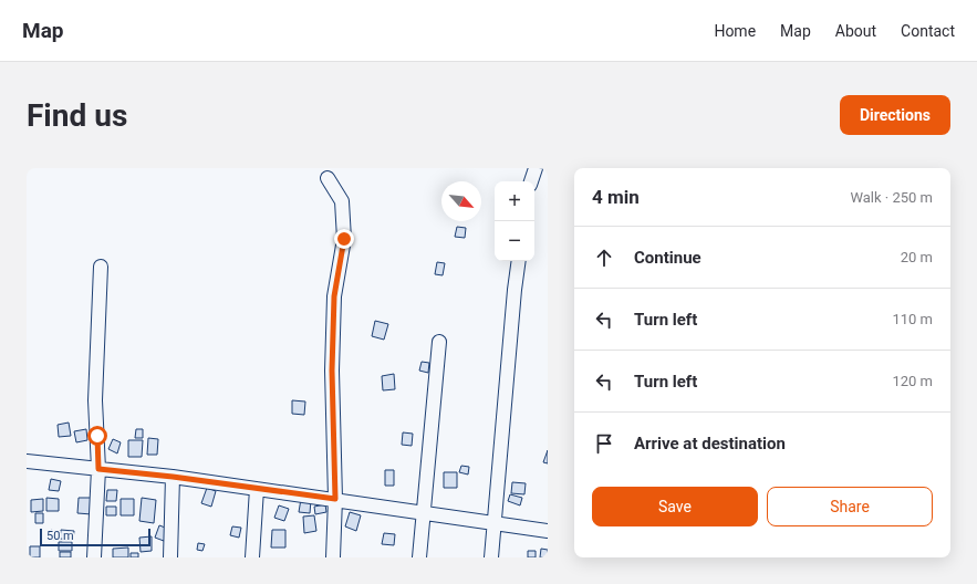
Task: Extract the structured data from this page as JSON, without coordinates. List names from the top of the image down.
{
  "scale_bar": "50 m",
  "north": "bottom right",
  "page": {
    "header": "Map",
    "nav": [
      "Home",
      "Map",
      "About",
      "Contact"
    ],
    "buttons": [
      "Directions",
      ["Save", "Share"]
    ],
    "title": "Find us",
    "heading": ["4 min", "Walk · 250 m"],
    "map_buttons": ["+", "−"],
    "list": [
      ["Continue", "20 m"],
      ["Turn left", "110 m"],
      ["Turn left", "120 m"],
      "Arrive at destination"
    ],
    "scale": "50 m"
  }
}
